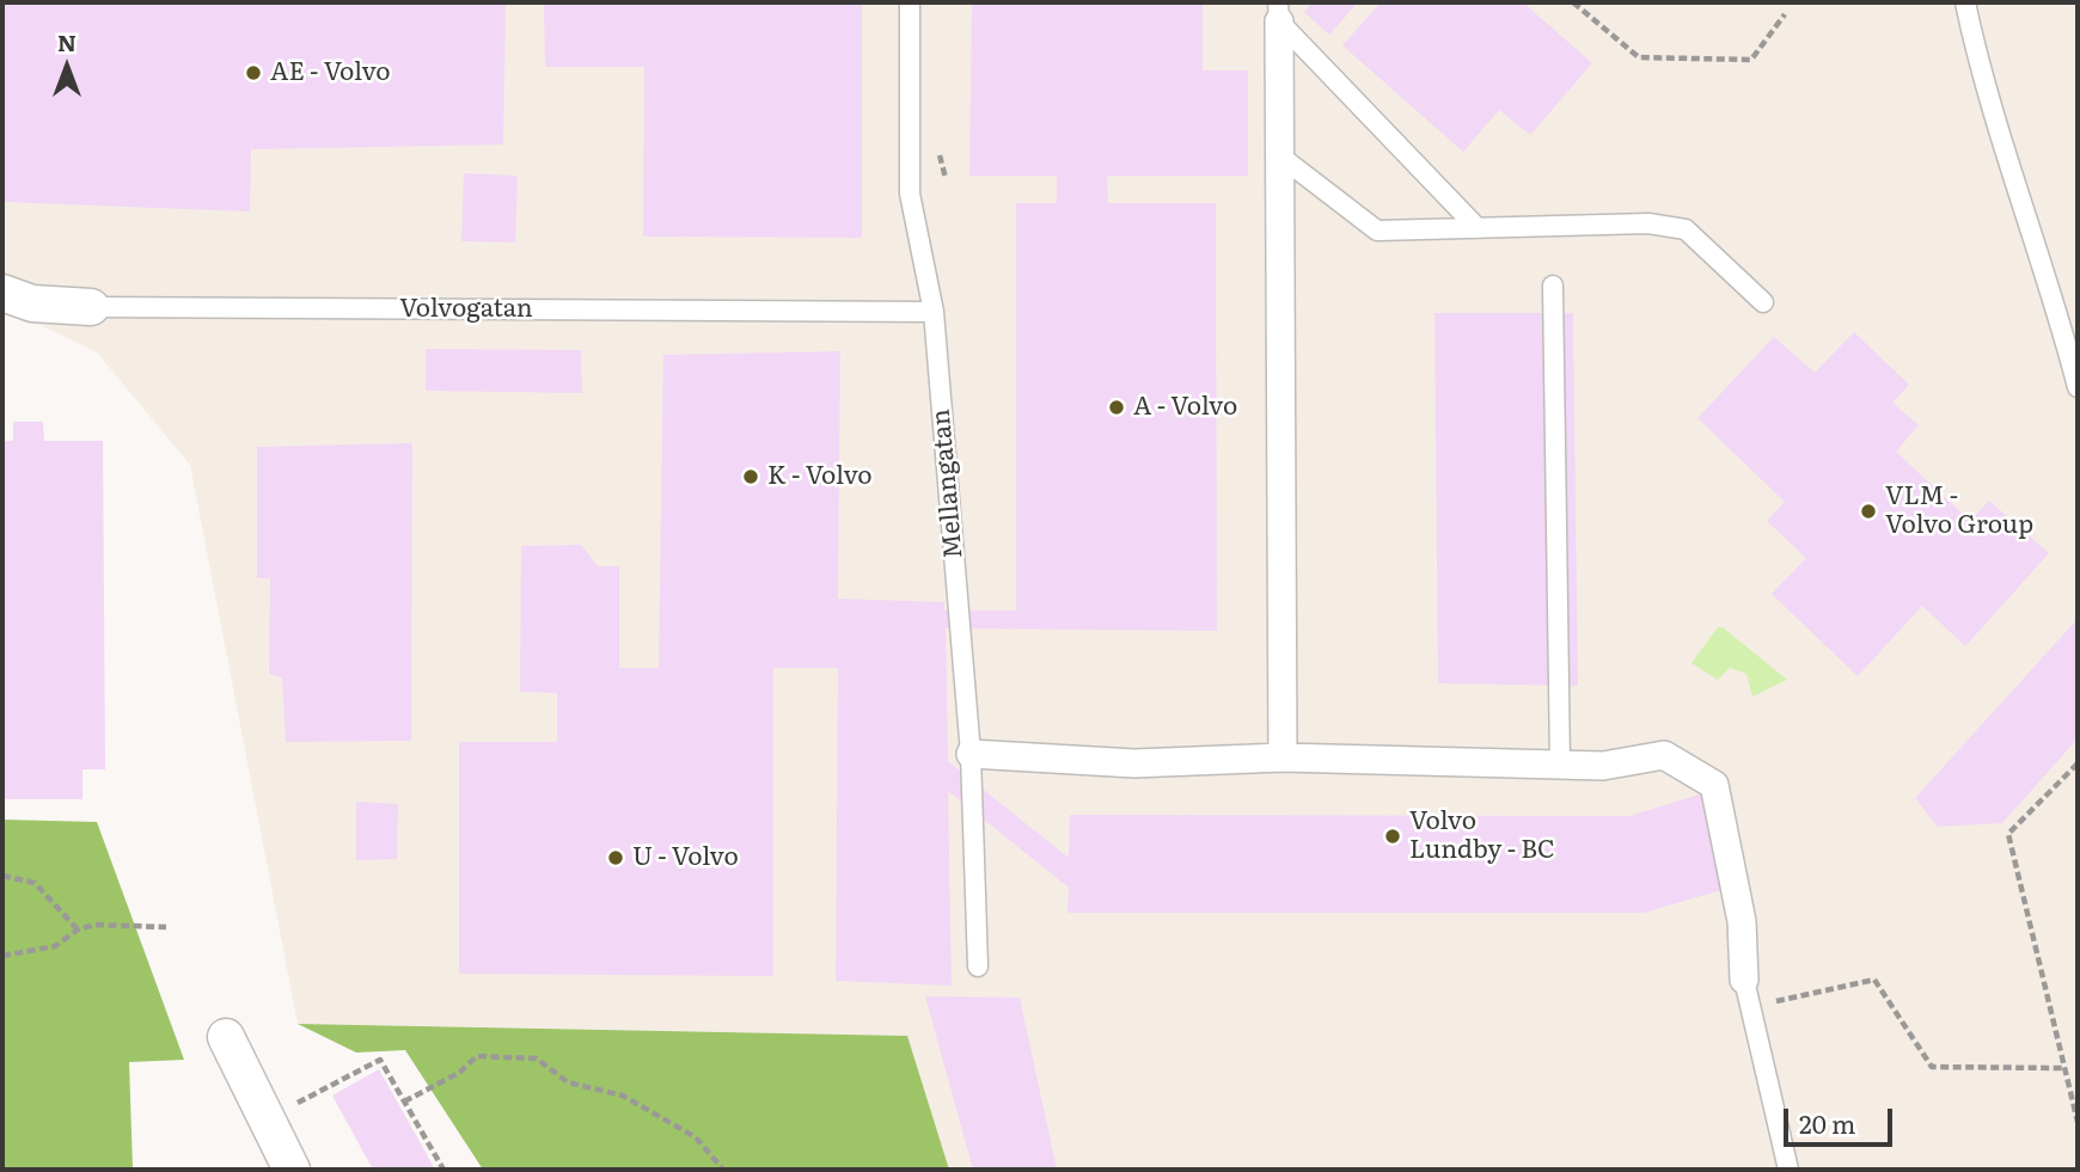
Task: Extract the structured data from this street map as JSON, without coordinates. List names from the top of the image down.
{
  "streets": {
    "street": ["Volvogatan"],
    "lane": ["Mellangatan"]
  },
  "crossings": [
    ["Volvogatan", "Mellangatan"]
  ],
  "places": [
    "AE - Volvo",
    "A - Volvo",
    "K - Volvo",
    "VLM - Volvo Group",
    "Volvo Lundby - BC",
    "U - Volvo"
  ],
  "scale_bar": "20 m",
  "north": "top"
}
